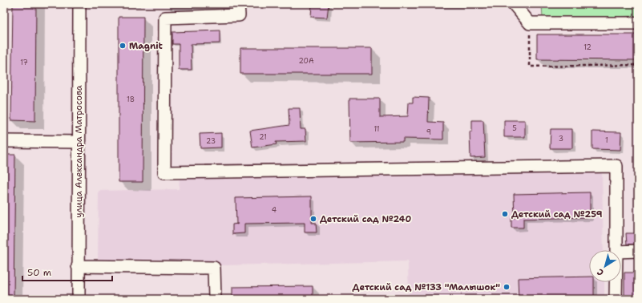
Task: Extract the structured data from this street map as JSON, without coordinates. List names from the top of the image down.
{
  "streets": {
    "street": ["улица Александра Матросова"]
  },
  "places": [
    "Magnit",
    "Детский сад №259",
    "Детский сад №240",
    "Детский сад №133 \"Малышок\""
  ],
  "house_numbers": [
    "12",
    "20А",
    "17",
    "18",
    "5",
    "11",
    "9",
    "21",
    "3",
    "1",
    "23",
    "4"
  ],
  "scale_bar": "50 m",
  "north": "bottom left"
}
